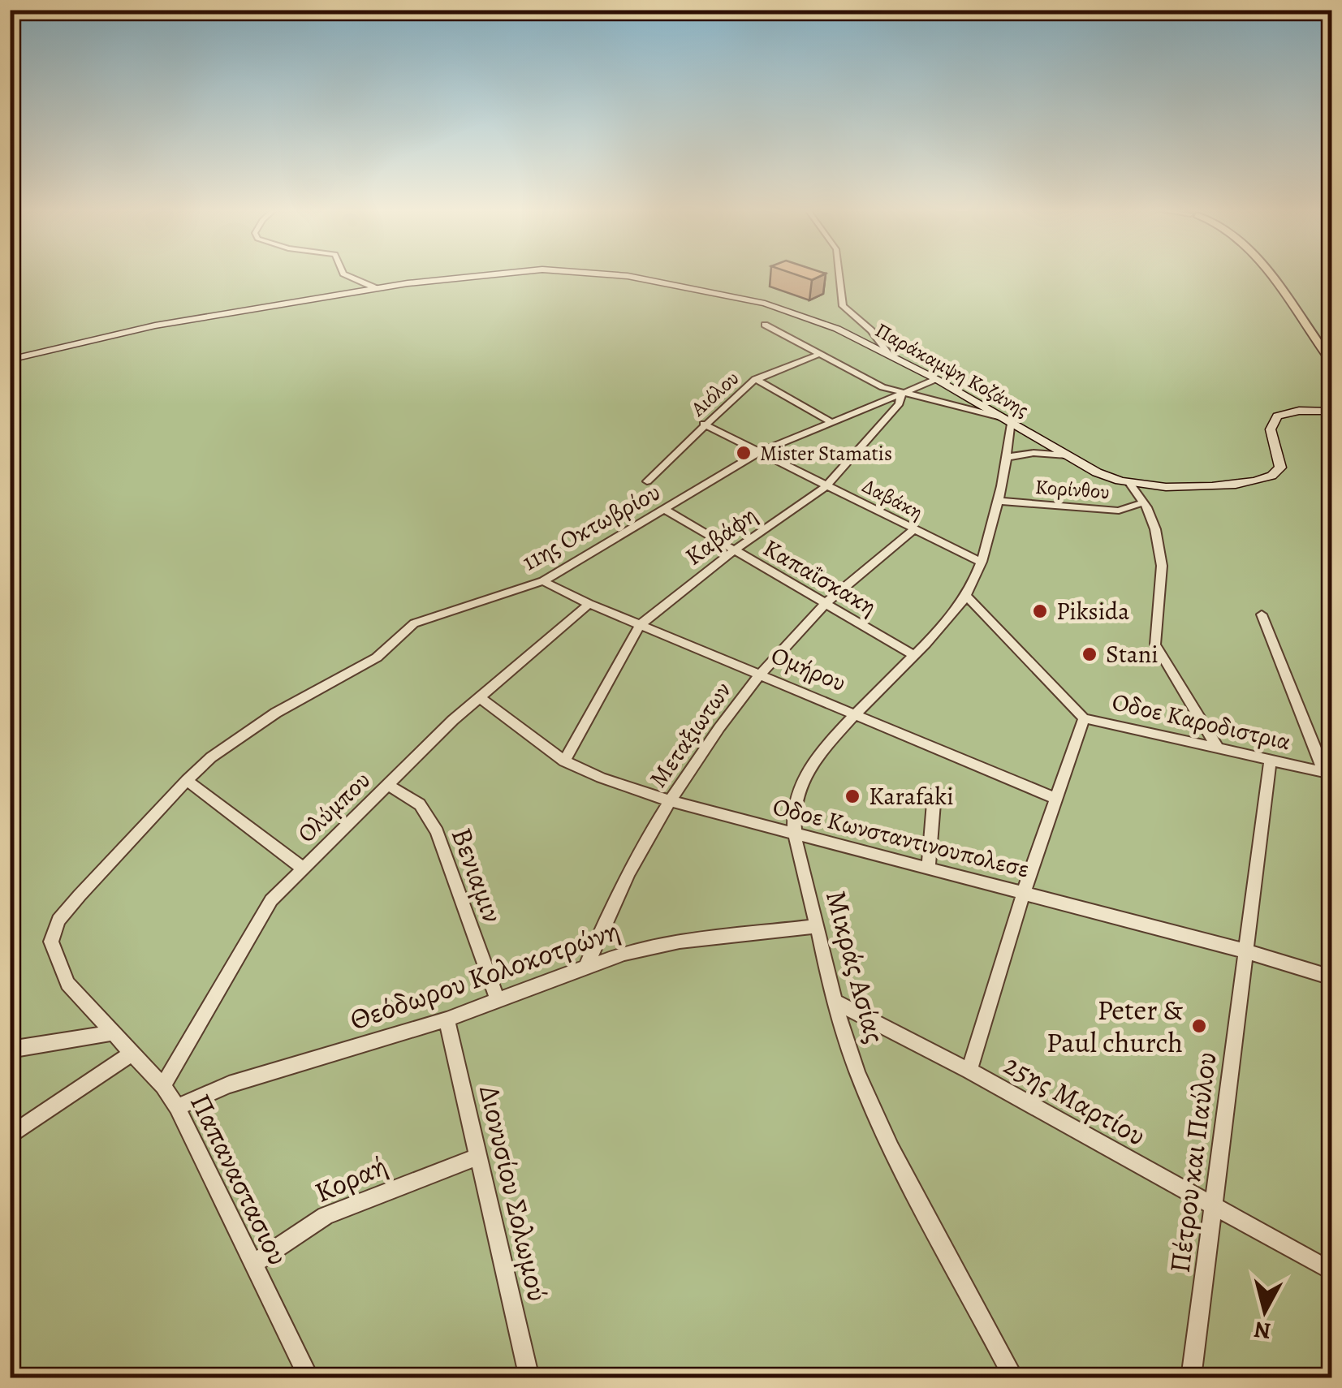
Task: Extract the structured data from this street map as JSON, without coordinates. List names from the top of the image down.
{
  "streets": {
    "main road": ["Παράκαμψη Κοζάνης"],
    "street": [
      "Αιόλου",
      "Κορίνθου",
      "Δαβάκη",
      "11ης Οκτωβρίου",
      "Καβάφη",
      "Καπαΐσκακη",
      "Ομήρου",
      "Oδοε Καροδιστρια",
      "Μεταξιωτων",
      "Ολύμπου",
      "Oδοε Κωνσταντινουπολεσε",
      "Βενιαμιν",
      "Μικράς Ασίας",
      "Θεόδωρου Κολοκοτρώνη",
      "25ης Μαρτίου",
      "Πέτρου και Παύλου",
      "Κοραή",
      "Παπαναστασιου",
      "Διονυσίου Σολωμού"
    ]
  },
  "crossings": [
    ["Αιόλου", "Δαβάκη"],
    ["Δαβάκη", "11ης Οκτωβρίου"],
    ["Δαβάκη", "Καβάφη"],
    ["Δαβάκη", "Μεταξιωτων"],
    ["11ης Οκτωβρίου", "Καβάφη"],
    ["11ης Οκτωβρίου", "Καπαΐσκακη"],
    ["11ης Οκτωβρίου", "Ομήρου"],
    ["11ης Οκτωβρίου", "Παπαναστασιου"],
    ["Καβάφη", "Καπαΐσκακη"],
    ["Καβάφη", "Ομήρου"],
    ["Καβάφη", "Oδοε Κωνσταντινουπολεσε"],
    ["Καπαΐσκακη", "Μεταξιωτων"],
    ["Καπαΐσκακη", "Μικράς Ασίας"],
    ["Ομήρου", "Μεταξιωτων"],
    ["Ομήρου", "Ολύμπου"],
    ["Ομήρου", "Μικράς Ασίας"],
    ["Oδοε Καροδιστρια", "Μικράς Ασίας"],
    ["Oδοε Καροδιστρια", "Πέτρου και Παύλου"],
    ["Μεταξιωτων", "Oδοε Κωνσταντινουπολεσε"],
    ["Μεταξιωτων", "Θεόδωρου Κολοκοτρώνη"],
    ["Ολύμπου", "Oδοε Κωνσταντινουπολεσε"],
    ["Ολύμπου", "Βενιαμιν"],
    ["Ολύμπου", "Παπαναστασιου"],
    ["Oδοε Κωνσταντινουπολεσε", "Μικράς Ασίας"],
    ["Oδοε Κωνσταντινουπολεσε", "Πέτρου και Παύλου"],
    ["Βενιαμιν", "Θεόδωρου Κολοκοτρώνη"],
    ["Μικράς Ασίας", "Θεόδωρου Κολοκοτρώνη"],
    ["Μικράς Ασίας", "25ης Μαρτίου"],
    ["Θεόδωρου Κολοκοτρώνη", "Παπαναστασιου"],
    ["Θεόδωρου Κολοκοτρώνη", "Διονυσίου Σολωμού"],
    ["25ης Μαρτίου", "Πέτρου και Παύλου"],
    ["Κοραή", "Παπαναστασιου"],
    ["Κοραή", "Διονυσίου Σολωμού"]
  ],
  "places": [
    "Mister Stamatis",
    "Piksida",
    "Stani",
    "Karafaki",
    "Peter & Paul church"
  ],
  "north": "bottom"
}
